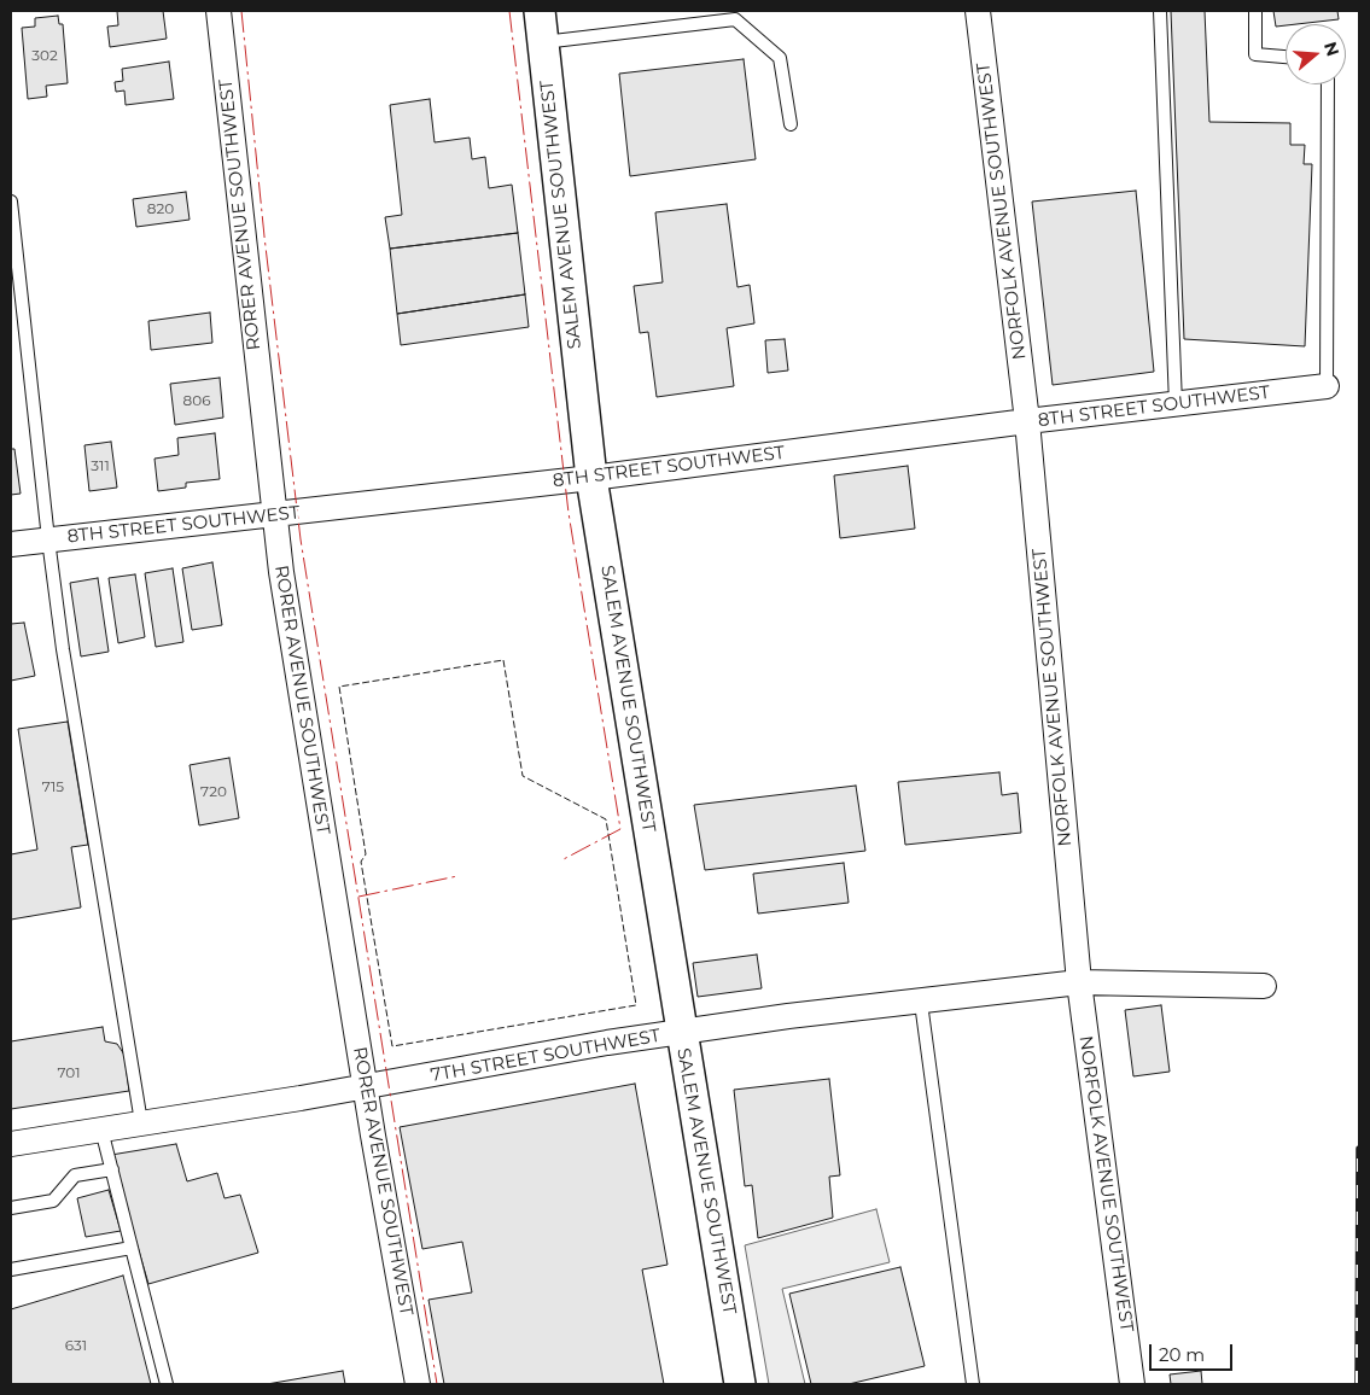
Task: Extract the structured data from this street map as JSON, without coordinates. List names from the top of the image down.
{
  "streets": {
    "street": [
      "NORFOLK AVENUE SOUTHWEST",
      "RORER AVENUE SOUTHWEST",
      "SALEM AVENUE SOUTHWEST",
      "8TH STREET SOUTHWEST",
      "7TH STREET SOUTHWEST"
    ]
  },
  "crossings": [
    ["NORFOLK AVENUE SOUTHWEST", "8TH STREET SOUTHWEST"],
    ["NORFOLK AVENUE SOUTHWEST", "7TH STREET SOUTHWEST"],
    ["RORER AVENUE SOUTHWEST", "8TH STREET SOUTHWEST"],
    ["RORER AVENUE SOUTHWEST", "7TH STREET SOUTHWEST"],
    ["SALEM AVENUE SOUTHWEST", "8TH STREET SOUTHWEST"],
    ["SALEM AVENUE SOUTHWEST", "7TH STREET SOUTHWEST"]
  ],
  "house_numbers": [
    "302",
    "820",
    "806",
    "311",
    "715",
    "720",
    "701",
    "631"
  ],
  "scale_bar": "20 m",
  "north": "right"
}
